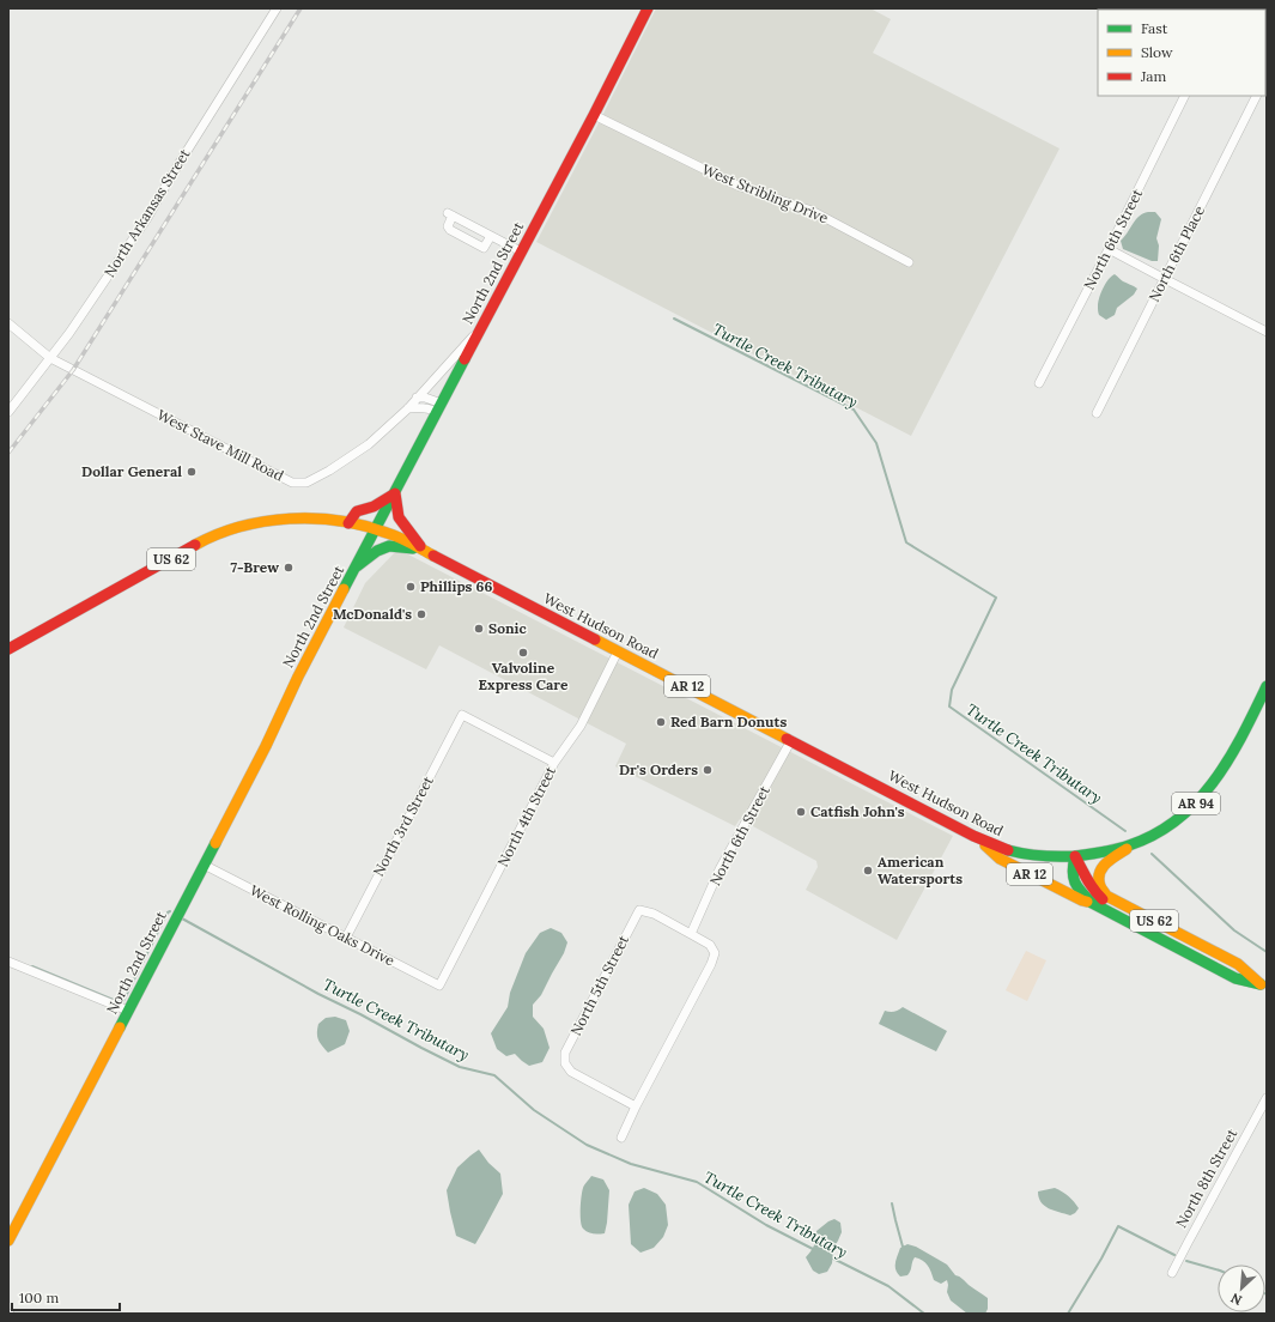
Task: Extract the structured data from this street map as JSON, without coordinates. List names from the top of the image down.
{
  "streets": {
    "main road": [
      "North 2nd Street",
      "US 62",
      "West Hudson Road",
      "AR 12",
      "AR 94"
    ],
    "street": [
      "West Stribling Drive",
      "North Arkansas Street",
      "North 6th Street",
      "North 6th Place",
      "West Stave Mill Road",
      "North 4th Street",
      "North 3rd Street",
      "West Rolling Oaks Drive",
      "North 5th Street",
      "North 8th Street"
    ]
  },
  "crossings": [
    ["West Stribling Drive", "North 2nd Street"],
    ["North Arkansas Street", "West Stave Mill Road"],
    ["North 6th Street", "West Hudson Road"],
    ["North 6th Street", "North 5th Street"],
    ["North 2nd Street", "West Stave Mill Road"],
    ["North 2nd Street", "US 62"],
    ["North 2nd Street", "West Hudson Road"],
    ["North 2nd Street", "AR 12"],
    ["North 2nd Street", "West Rolling Oaks Drive"],
    ["US 62", "West Hudson Road"],
    ["US 62", "AR 12"],
    ["US 62", "AR 94"],
    ["West Hudson Road", "AR 12"],
    ["West Hudson Road", "AR 94"],
    ["West Hudson Road", "North 4th Street"],
    ["North 4th Street", "North 3rd Street"],
    ["North 4th Street", "West Rolling Oaks Drive"],
    ["North 3rd Street", "West Rolling Oaks Drive"]
  ],
  "water": ["Turtle Creek Tributary"],
  "places": [
    "Dollar General",
    "7-Brew",
    "Phillips 66",
    "McDonald's",
    "Sonic",
    "Valvoline Express Care",
    "Red Barn Donuts",
    "Dr's Orders",
    "Catfish John's",
    "American Watersports"
  ],
  "legend": ["Fast", "Slow", "Jam"],
  "scale_bar": "100 m",
  "north": "bottom left"
}
